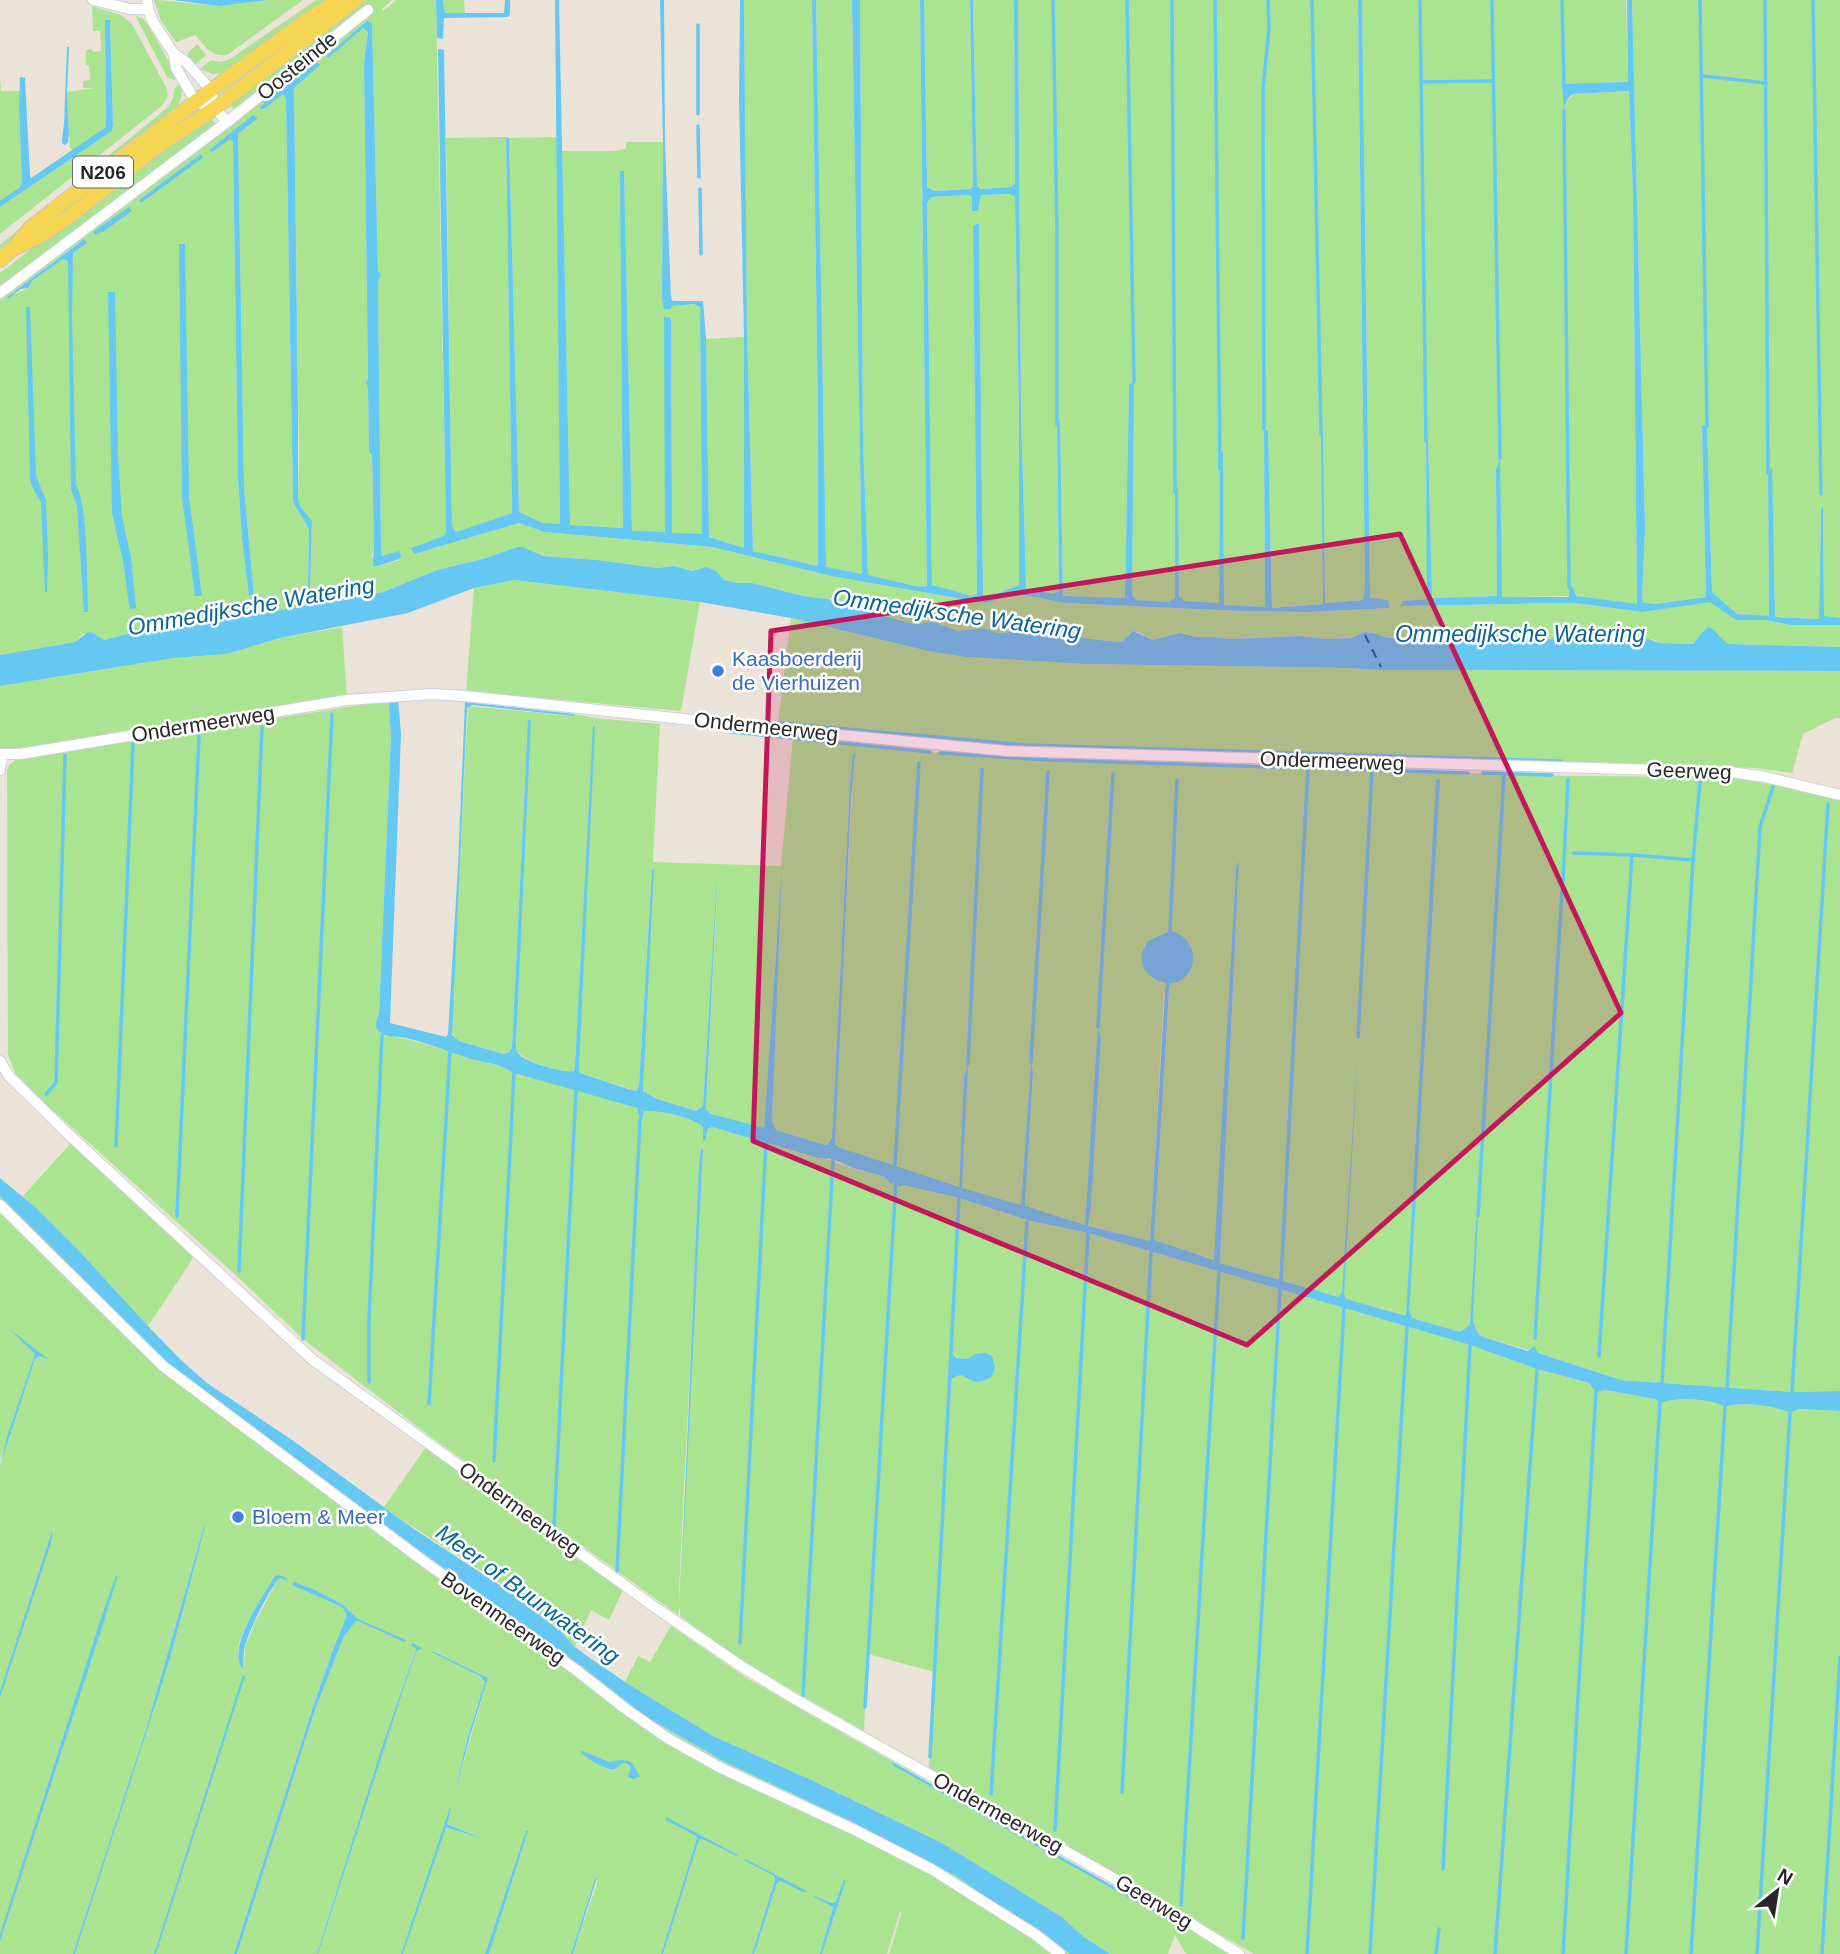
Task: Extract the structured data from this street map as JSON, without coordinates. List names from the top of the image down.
{
  "streets": {
    "main road": ["Oosteinde", "N206"],
    "street": ["Ondermeerweg", "Geerweg", "Bovenmeerweg"]
  },
  "crossings": [
    ["Oosteinde", "N206"],
    ["Ondermeerweg", "Geerweg"]
  ],
  "water": ["Ommedijksche Watering", "Meer of Buurwatering"],
  "places": ["Kaasboerderij de Vierhuizen", "Bloem & Meer"],
  "north": "top right"
}
